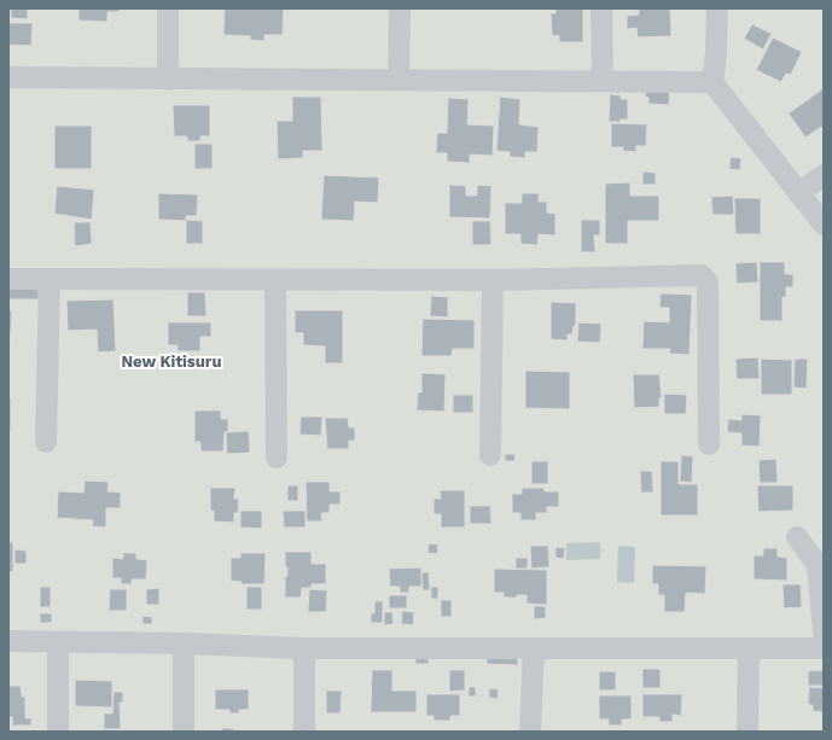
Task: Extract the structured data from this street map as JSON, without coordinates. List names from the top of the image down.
{
  "districts": ["New Kitisuru"]
}
